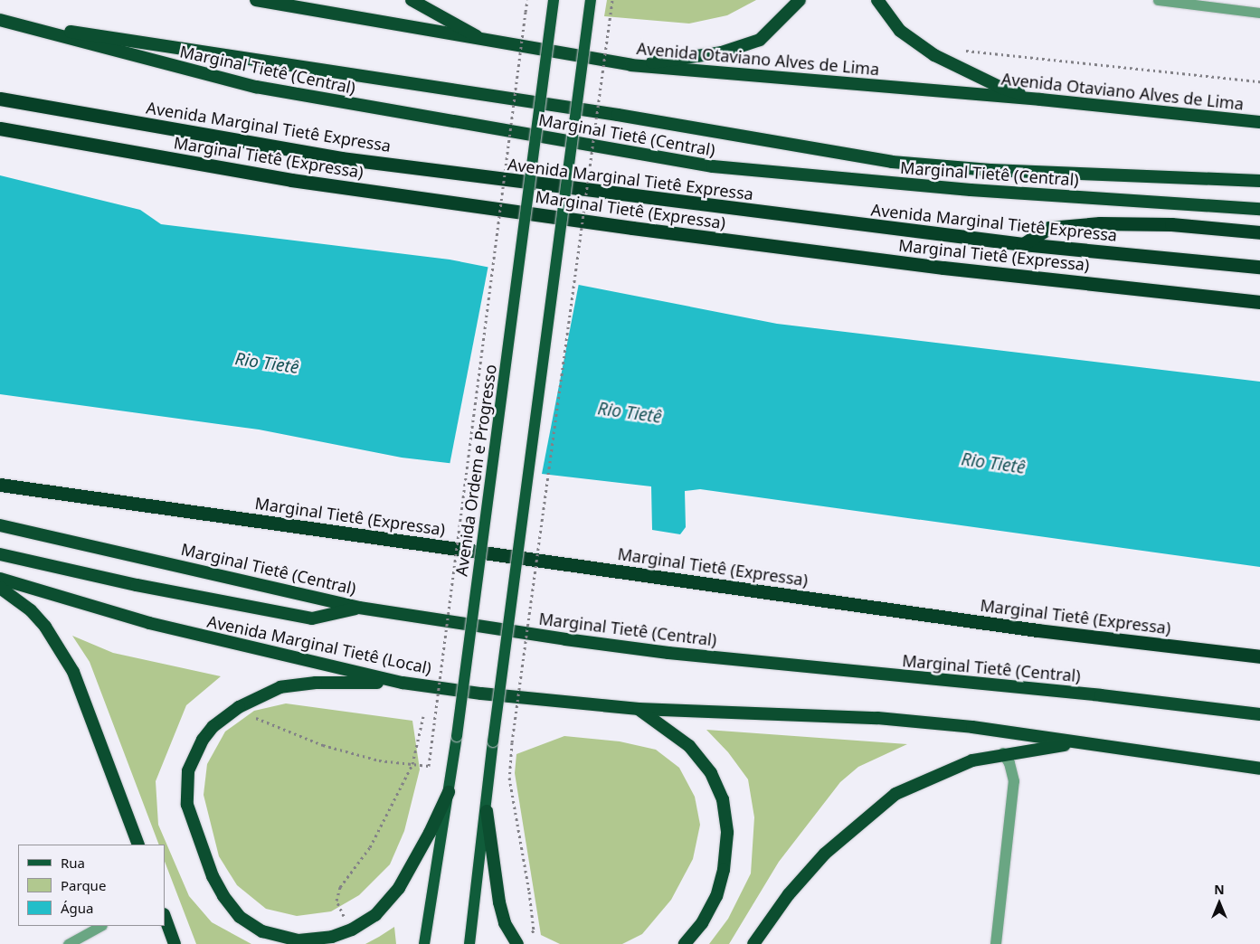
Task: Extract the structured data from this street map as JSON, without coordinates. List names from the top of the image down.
{
  "streets": {
    "highway": [
      "Avenida Otaviano Alves de Lima",
      "Marginal Tietê (Central)",
      "Avenida Marginal Tietê Expressa",
      "Marginal Tietê (Expressa)",
      "Avenida Marginal Tietê (Local)"
    ],
    "main road": ["Avenida Ordem e Progresso"]
  },
  "water": ["Rio Tietê"],
  "legend": ["Rua", "Parque", "Água"],
  "north": "top"
}
